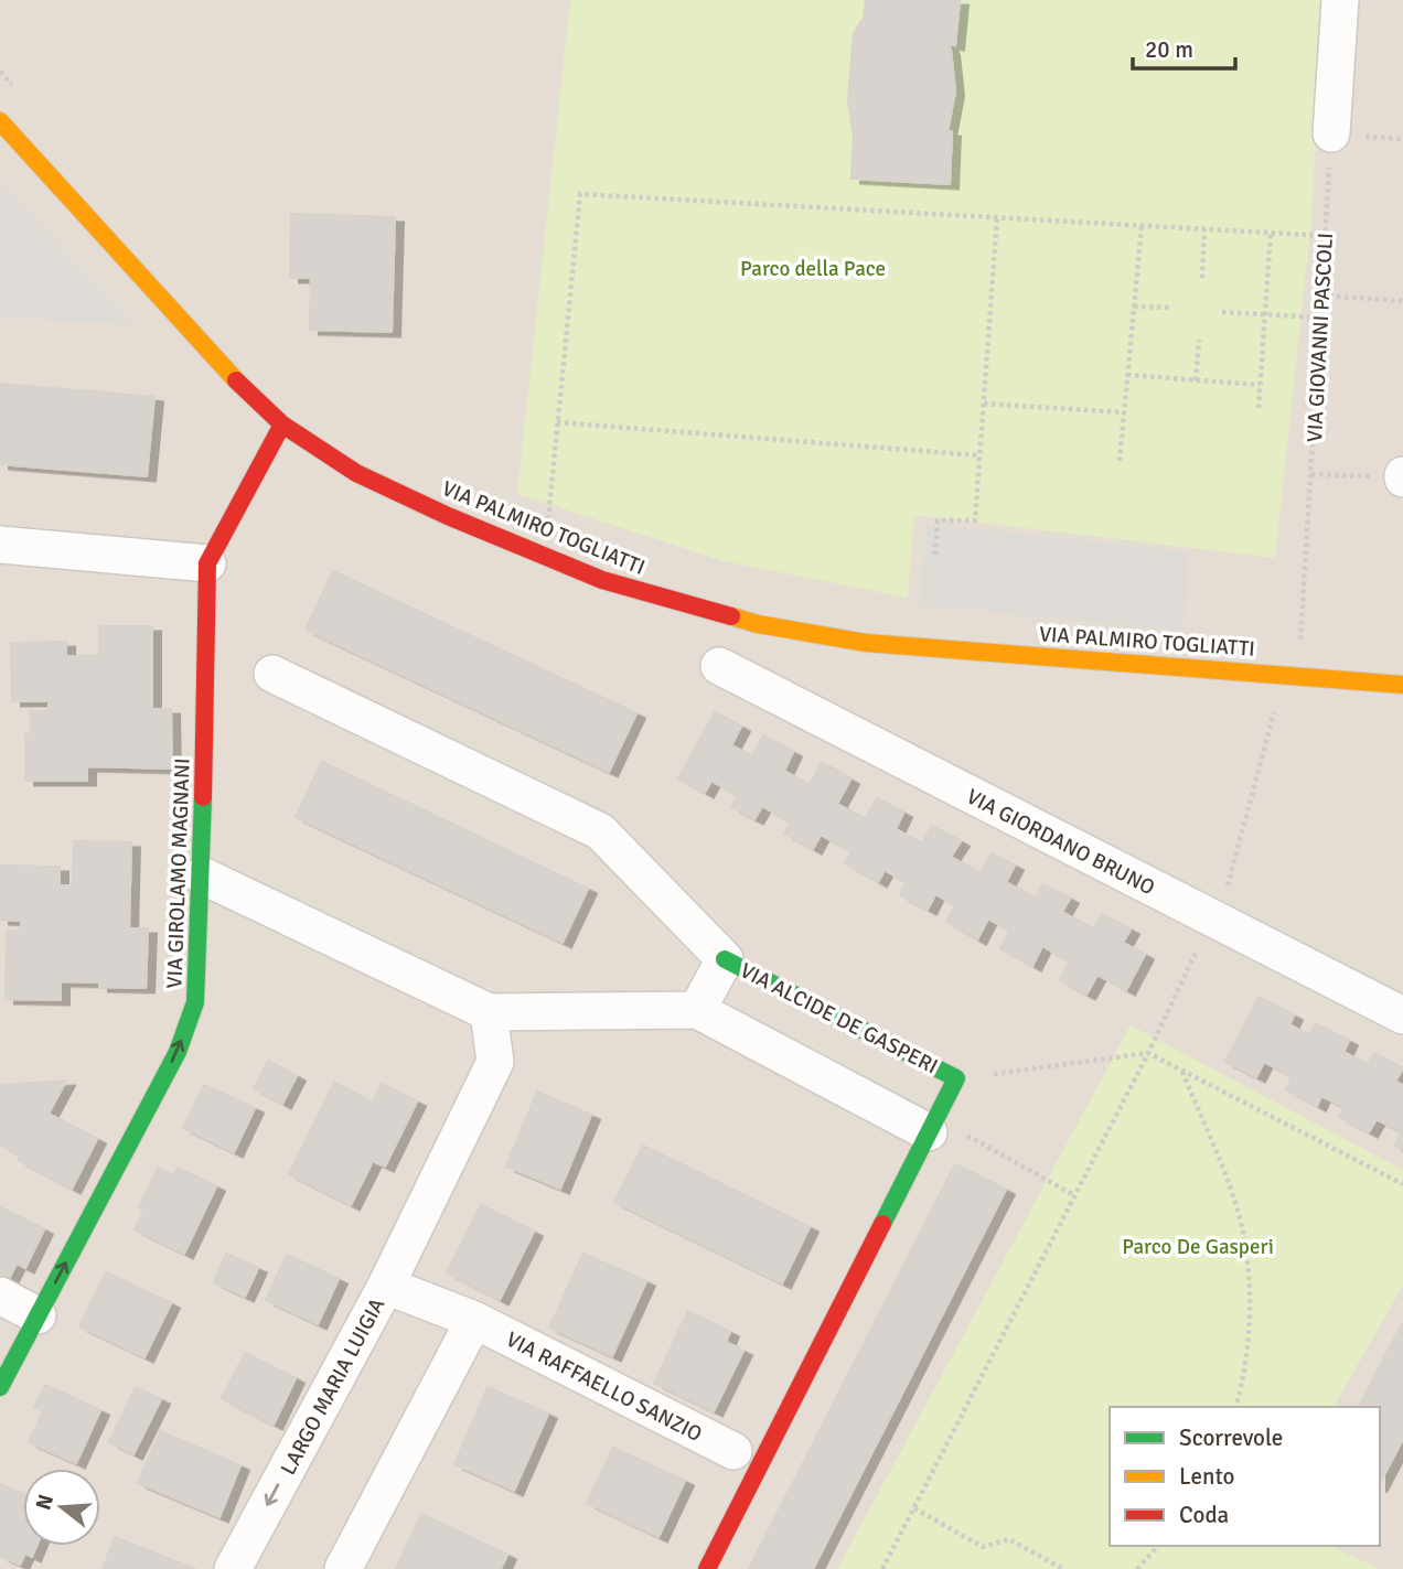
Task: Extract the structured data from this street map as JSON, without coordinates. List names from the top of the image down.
{
  "streets": {
    "street": [
      "VIA PALMIRO TOGLIATTI",
      "VIA GIORDANO BRUNO",
      "VIA GIROLAMO MAGNANI",
      "VIA ALCIDE DE GASPERI",
      "LARGO MARIA LUIGIA",
      "VIA RAFFAELLO SANZIO"
    ],
    "path": ["VIA GIOVANNI PASCOLI"]
  },
  "crossings": [
    ["VIA GIOVANNI PASCOLI", "VIA PALMIRO TOGLIATTI"],
    ["VIA GIOVANNI PASCOLI", "VIA GIORDANO BRUNO"],
    ["VIA PALMIRO TOGLIATTI", "VIA GIROLAMO MAGNANI"],
    ["LARGO MARIA LUIGIA", "VIA RAFFAELLO SANZIO"]
  ],
  "one_way": ["VIA GIROLAMO MAGNANI"],
  "parks": ["Parco della Pace", "Parco De Gasperi"],
  "legend": ["Scorrevole", "Lento", "Coda"],
  "scale_bar": "20 m",
  "north": "left"
}
